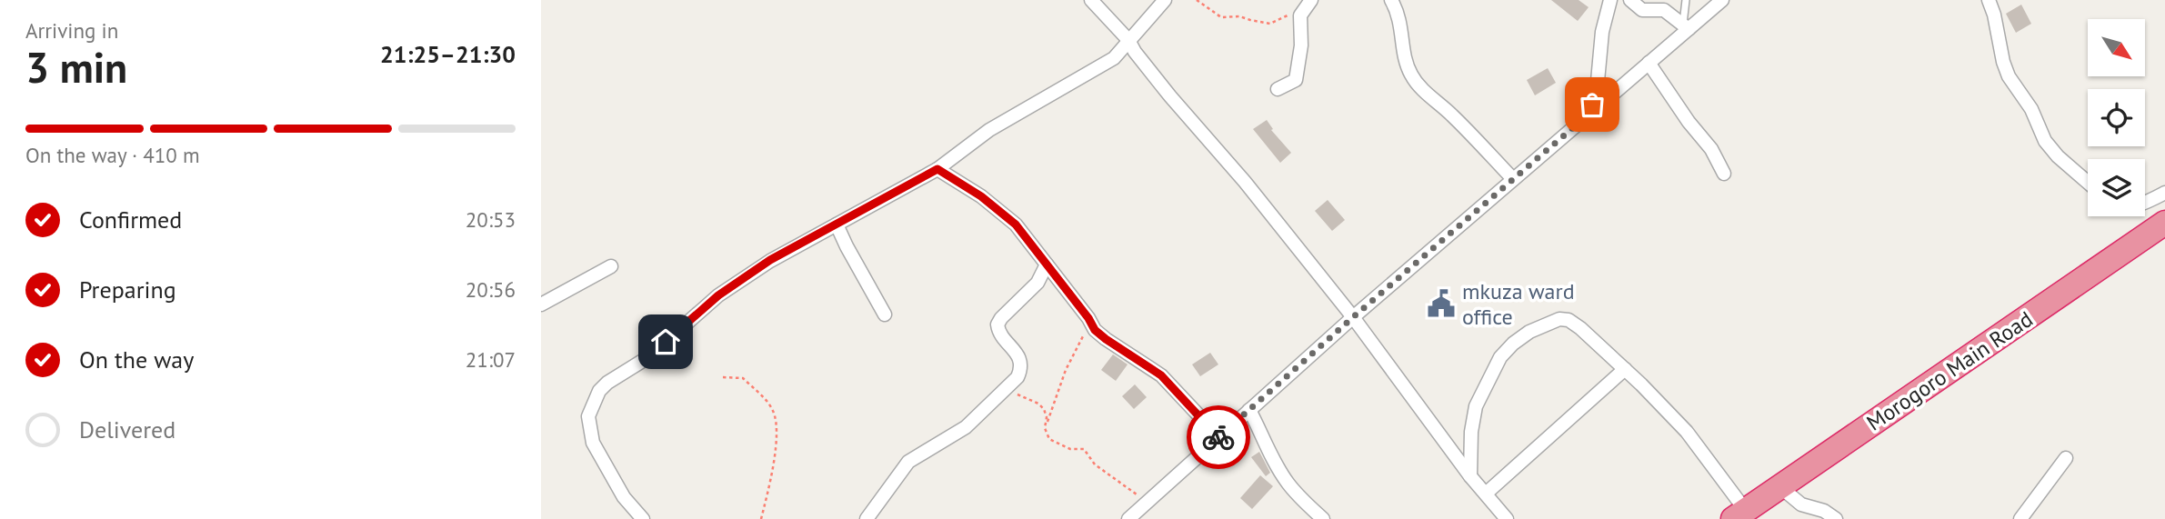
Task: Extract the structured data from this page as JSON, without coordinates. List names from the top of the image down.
{
  "streets": {
    "highway": ["Morogoro Main Road"]
  },
  "places": {
    "public building": ["mkuza ward office"]
  },
  "north": "bottom right",
  "page": {
    "heading": ["3 min", "Arriving in", "21:25–21:30"],
    "bar": "On the way · 410 m",
    "list": [
      ["Confirmed", "20:53"],
      ["Preparing", "20:56"],
      ["On the way", "21:07"],
      "Delivered"
    ]
  }
}
